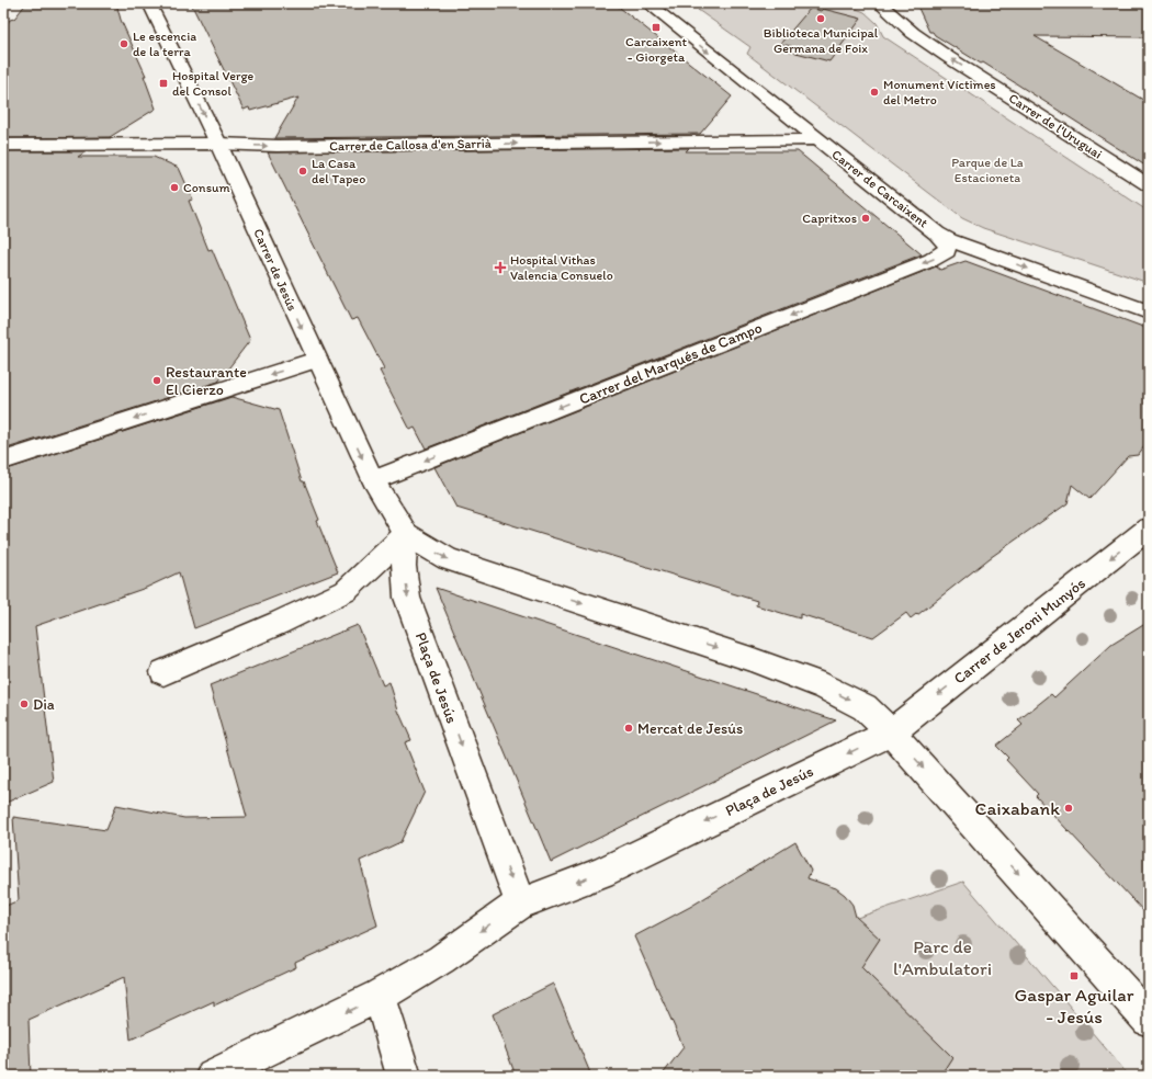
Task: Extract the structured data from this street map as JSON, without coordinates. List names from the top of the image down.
{
  "streets": {
    "street": [
      "Carrer de l'Uruguai",
      "Carrer de Callosa d'en Sarrià",
      "Carrer de Carcaixent",
      "Carrer de Jesús",
      "Carrer del Marqués de Campo",
      "Carrer de Jeroni Munyós",
      "Plaça de Jesús"
    ]
  },
  "crossings": [
    ["Carrer de Callosa d'en Sarrià", "Carrer de Carcaixent"],
    ["Carrer de Callosa d'en Sarrià", "Carrer de Jesús"],
    ["Carrer de Carcaixent", "Carrer del Marqués de Campo"],
    ["Carrer de Jesús", "Carrer del Marqués de Campo"],
    ["Carrer de Jesús", "Plaça de Jesús"],
    ["Carrer de Jeroni Munyós", "Plaça de Jesús"]
  ],
  "one_way": [
    "Carrer de Callosa d'en Sarrià",
    "Carrer de Jesús",
    "Carrer del Marqués de Campo",
    "Carrer de Jeroni Munyós"
  ],
  "parks": ["Parque de La Estacioneta", "Parc de l'Ambulatori"],
  "places": {
    "other": [
      "Biblioteca Municipal Germana de Foix",
      "Le escencia de la terra",
      "Monument Víctimes del Metro",
      "La Casa del Tapeo",
      "Consum",
      "Capritxos",
      "Restaurante El Cierzo",
      "Dia",
      "Mercat de Jesús",
      "Caixabank"
    ],
    "transit": ["Carcaixent - Giorgeta", "Hospital Verge del Consol", "Gaspar Aguilar - Jesús"],
    "health": ["Hospital Vithas Valencia Consuelo"]
  }
}
